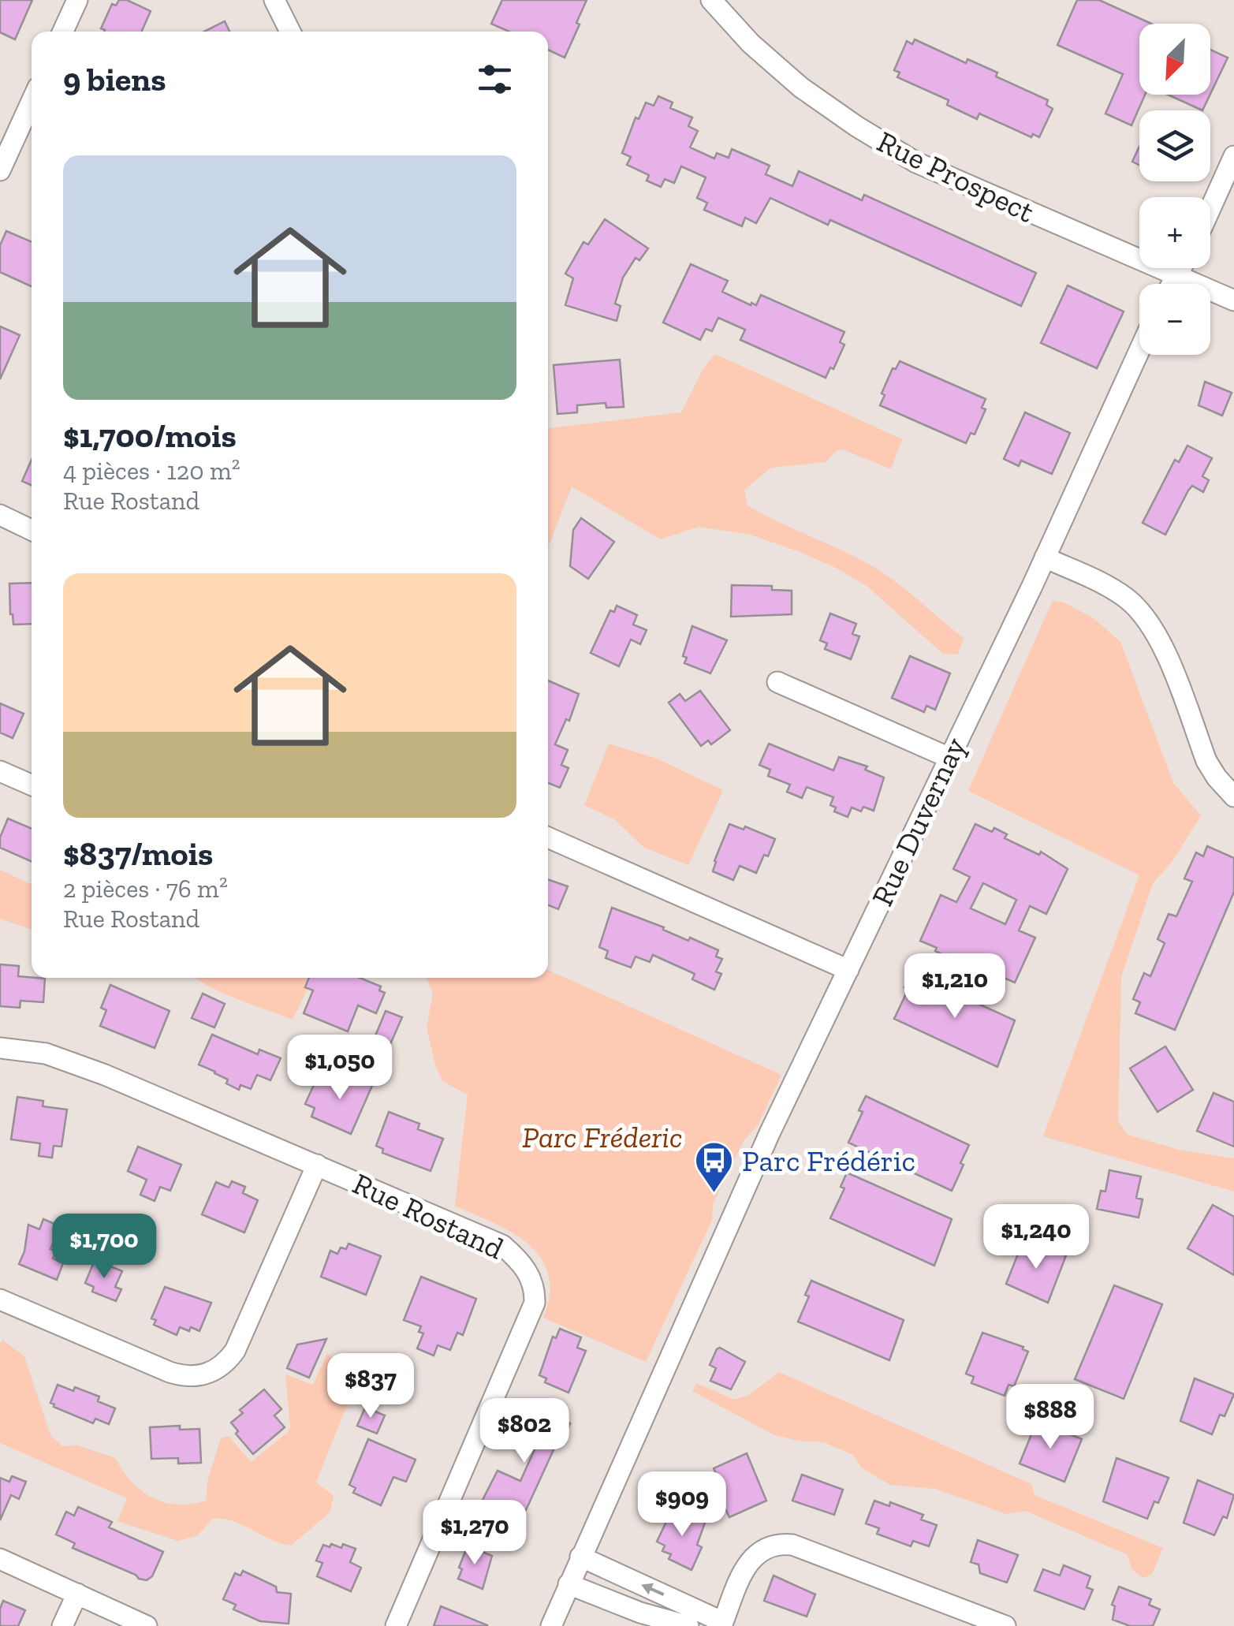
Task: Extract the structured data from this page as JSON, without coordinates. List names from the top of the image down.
{
  "streets": {
    "street": ["Rue Prospect", "Rue Duvernay", "Rue Rostand"]
  },
  "parks": ["Parc Fréderic"],
  "places": {
    "bus stop": ["Parc Frédéric"]
  },
  "north": "bottom left",
  "page": {
    "map_buttons": ["+", "−"],
    "heading": "9 biens",
    "list": [
      {
        "name": "$1,700/mois",
        "note": "4 pièces · 120 m² · Rue Rostand"
      },
      {
        "name": "$837/mois",
        "note": "2 pièces · 76 m² · Rue Rostand"
      }
    ],
    "price": [
      "$1,210",
      "$1,050",
      "$1,240",
      "$1,700",
      "$837",
      "$888",
      "$802",
      "$909",
      "$1,270"
    ]
  }
}
